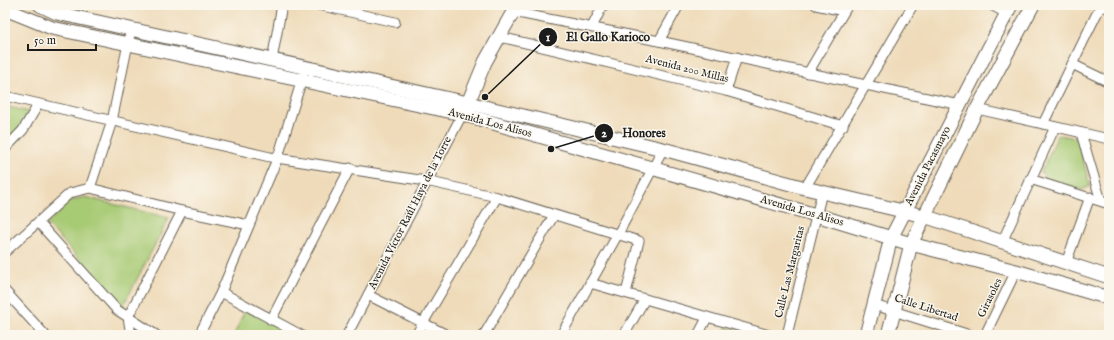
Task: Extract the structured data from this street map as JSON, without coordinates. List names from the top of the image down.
{
  "streets": {
    "street": [
      "Avenida 200 Millas",
      "Avenida Los Alisos",
      "Avenida Pacasmayo",
      "Avenida Víctor Raúl Haya de la Torre",
      "Calle Las Margaritas",
      "Girasoles",
      "Calle Libertad"
    ]
  },
  "crossings": [
    ["Avenida 200 Millas", "Avenida Víctor Raúl Haya de la Torre"],
    ["Avenida Los Alisos", "Avenida Pacasmayo"],
    ["Avenida Los Alisos", "Avenida Víctor Raúl Haya de la Torre"],
    ["Avenida Los Alisos", "Calle Las Margaritas"],
    ["Avenida Los Alisos", "Girasoles"],
    ["Avenida Pacasmayo", "Calle Libertad"]
  ],
  "places": ["El Gallo Karioco", "Honores"],
  "scale_bar": "50 m"
}
